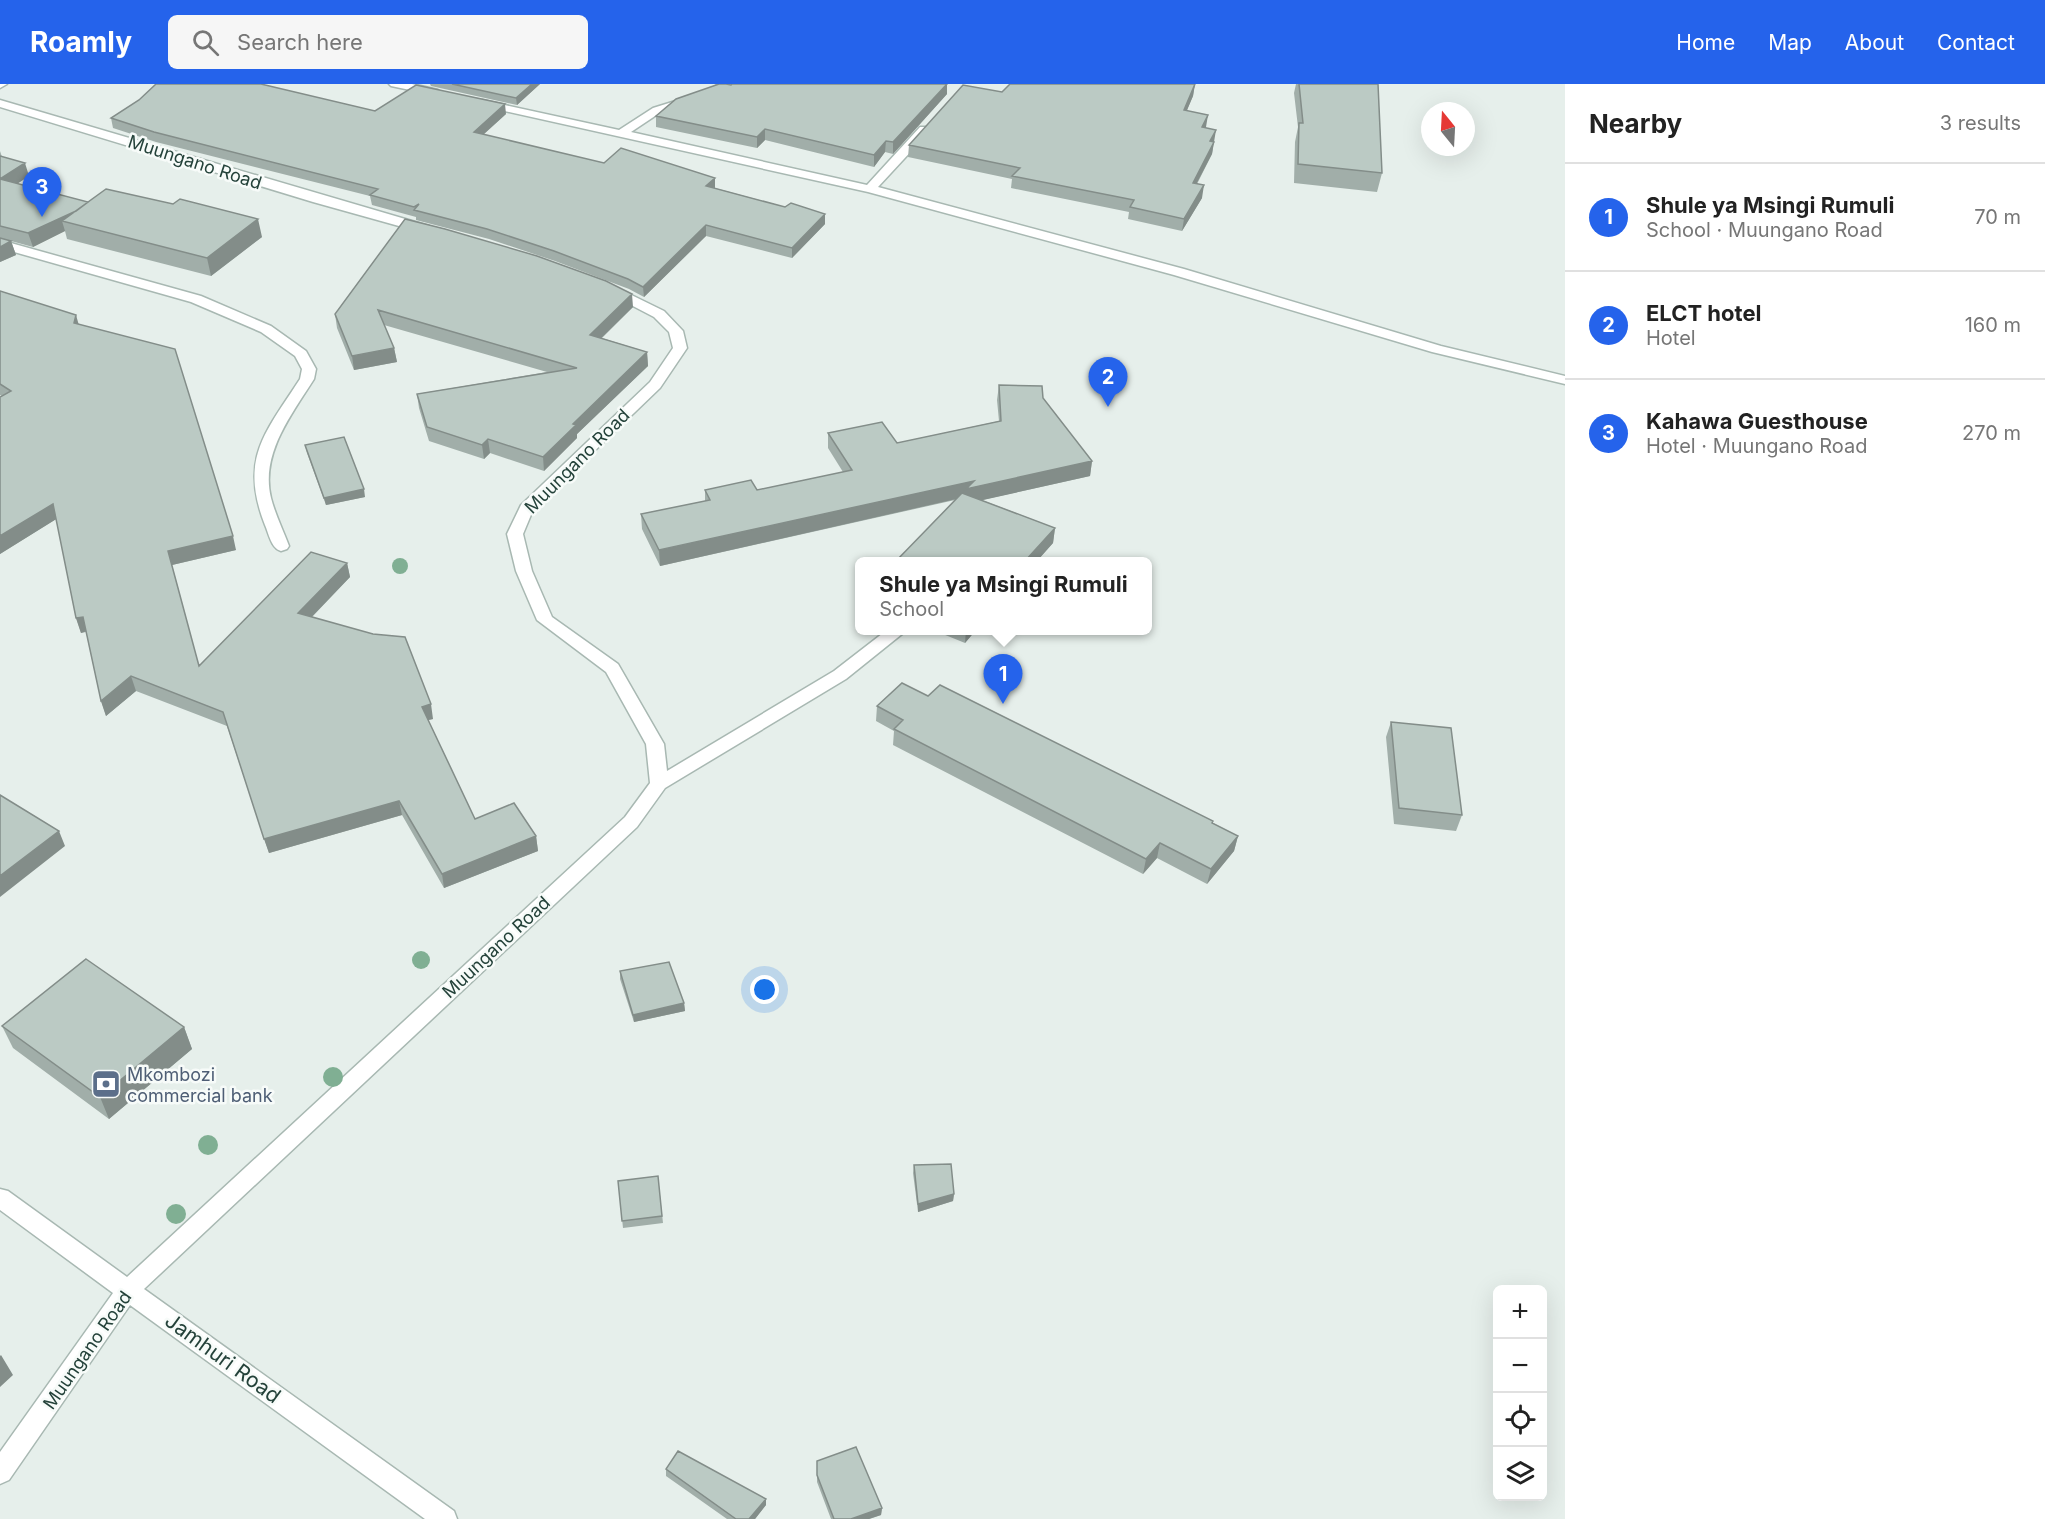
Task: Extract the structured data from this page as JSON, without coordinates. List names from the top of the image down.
{
  "streets": {
    "street": ["Muungano Road", "Jamhuri Road"]
  },
  "crossings": [
    ["Muungano Road", "Jamhuri Road"]
  ],
  "places": {
    "bank": ["Mkombozi commercial bank"]
  },
  "north": "top",
  "page": {
    "header": "Roamly",
    "search": "Search here",
    "nav": [
      "Home",
      "Map",
      "About",
      "Contact"
    ],
    "heading": ["Nearby", "3 results"],
    "list": [
      {
        "mark": "1",
        "name": "Shule ya Msingi Rumuli",
        "note": "School · Muungano Road",
        "value": "70 m"
      },
      {
        "mark": "2",
        "name": "ELCT hotel",
        "note": "Hotel",
        "value": "160 m"
      },
      {
        "mark": "3",
        "name": "Kahawa Guesthouse",
        "note": "Hotel · Muungano Road",
        "value": "270 m"
      }
    ],
    "pins": ["3", "2", "1"],
    "popup": ["Shule ya Msingi Rumuli", "School"],
    "map_buttons": ["+", "−"]
  }
}
